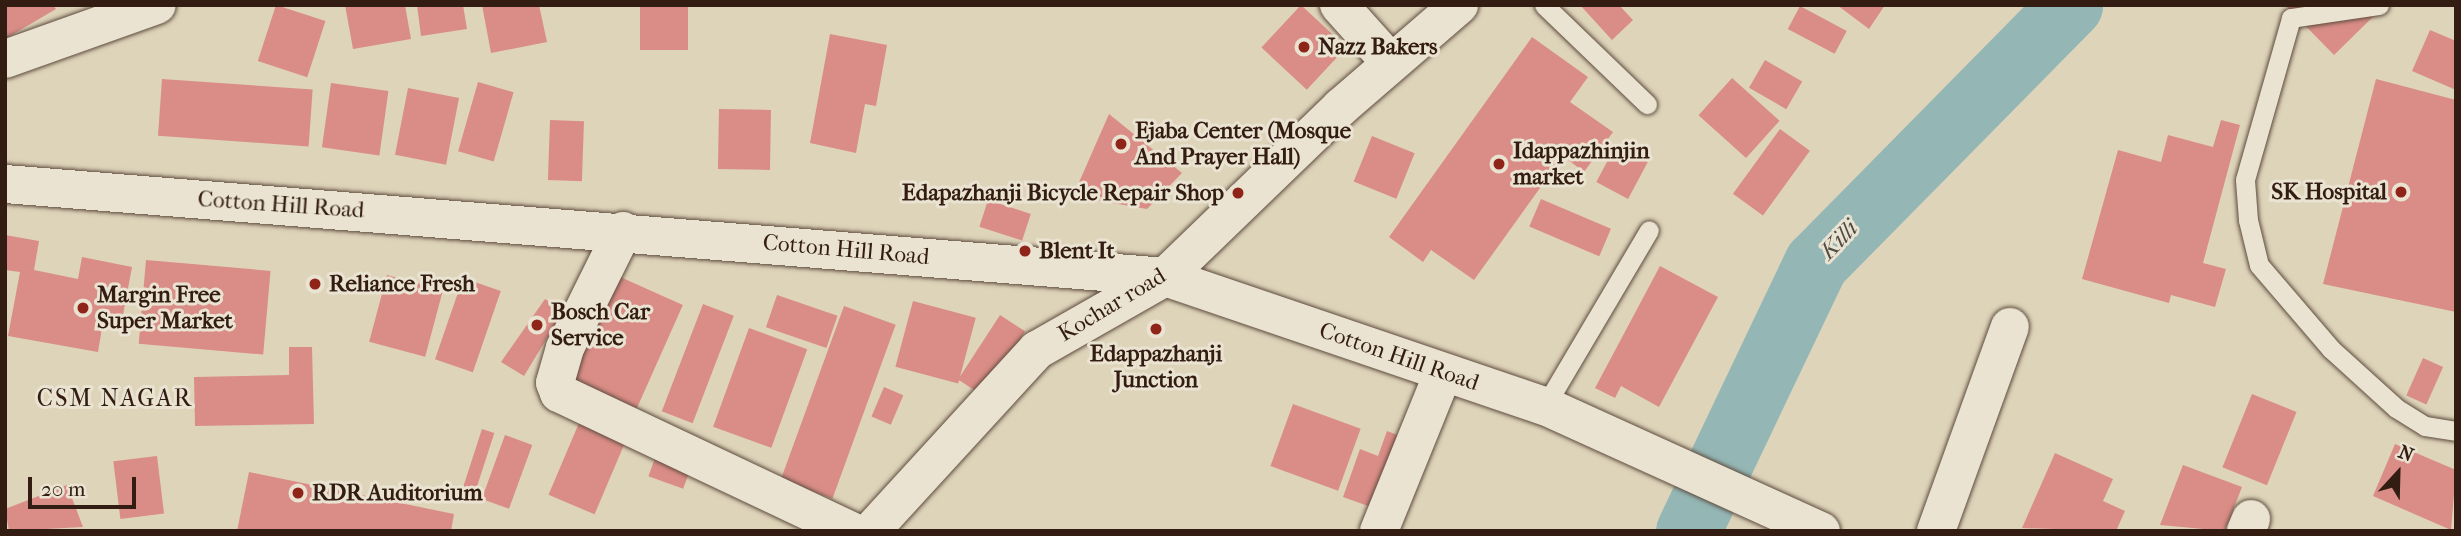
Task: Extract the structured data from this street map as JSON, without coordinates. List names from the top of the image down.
{
  "streets": {
    "street": ["Cotton Hill Road", "Kochar road"]
  },
  "crossings": [
    ["Cotton Hill Road", "Kochar road"]
  ],
  "districts": ["CSM NAGAR"],
  "water": ["Killi"],
  "places": [
    "Nazz Bakers",
    "Ejaba Center (Mosque And Prayer Hall)",
    "Idappazhinjin market",
    "SK Hospital",
    "Edapazhanji Bicycle Repair Shop",
    "Blent It",
    "Reliance Fresh",
    "Margin Free Super Market",
    "Bosch Car Service",
    "Edappazhanji Junction",
    "RDR Auditorium"
  ],
  "scale_bar": "20 m",
  "north": "top"
}
